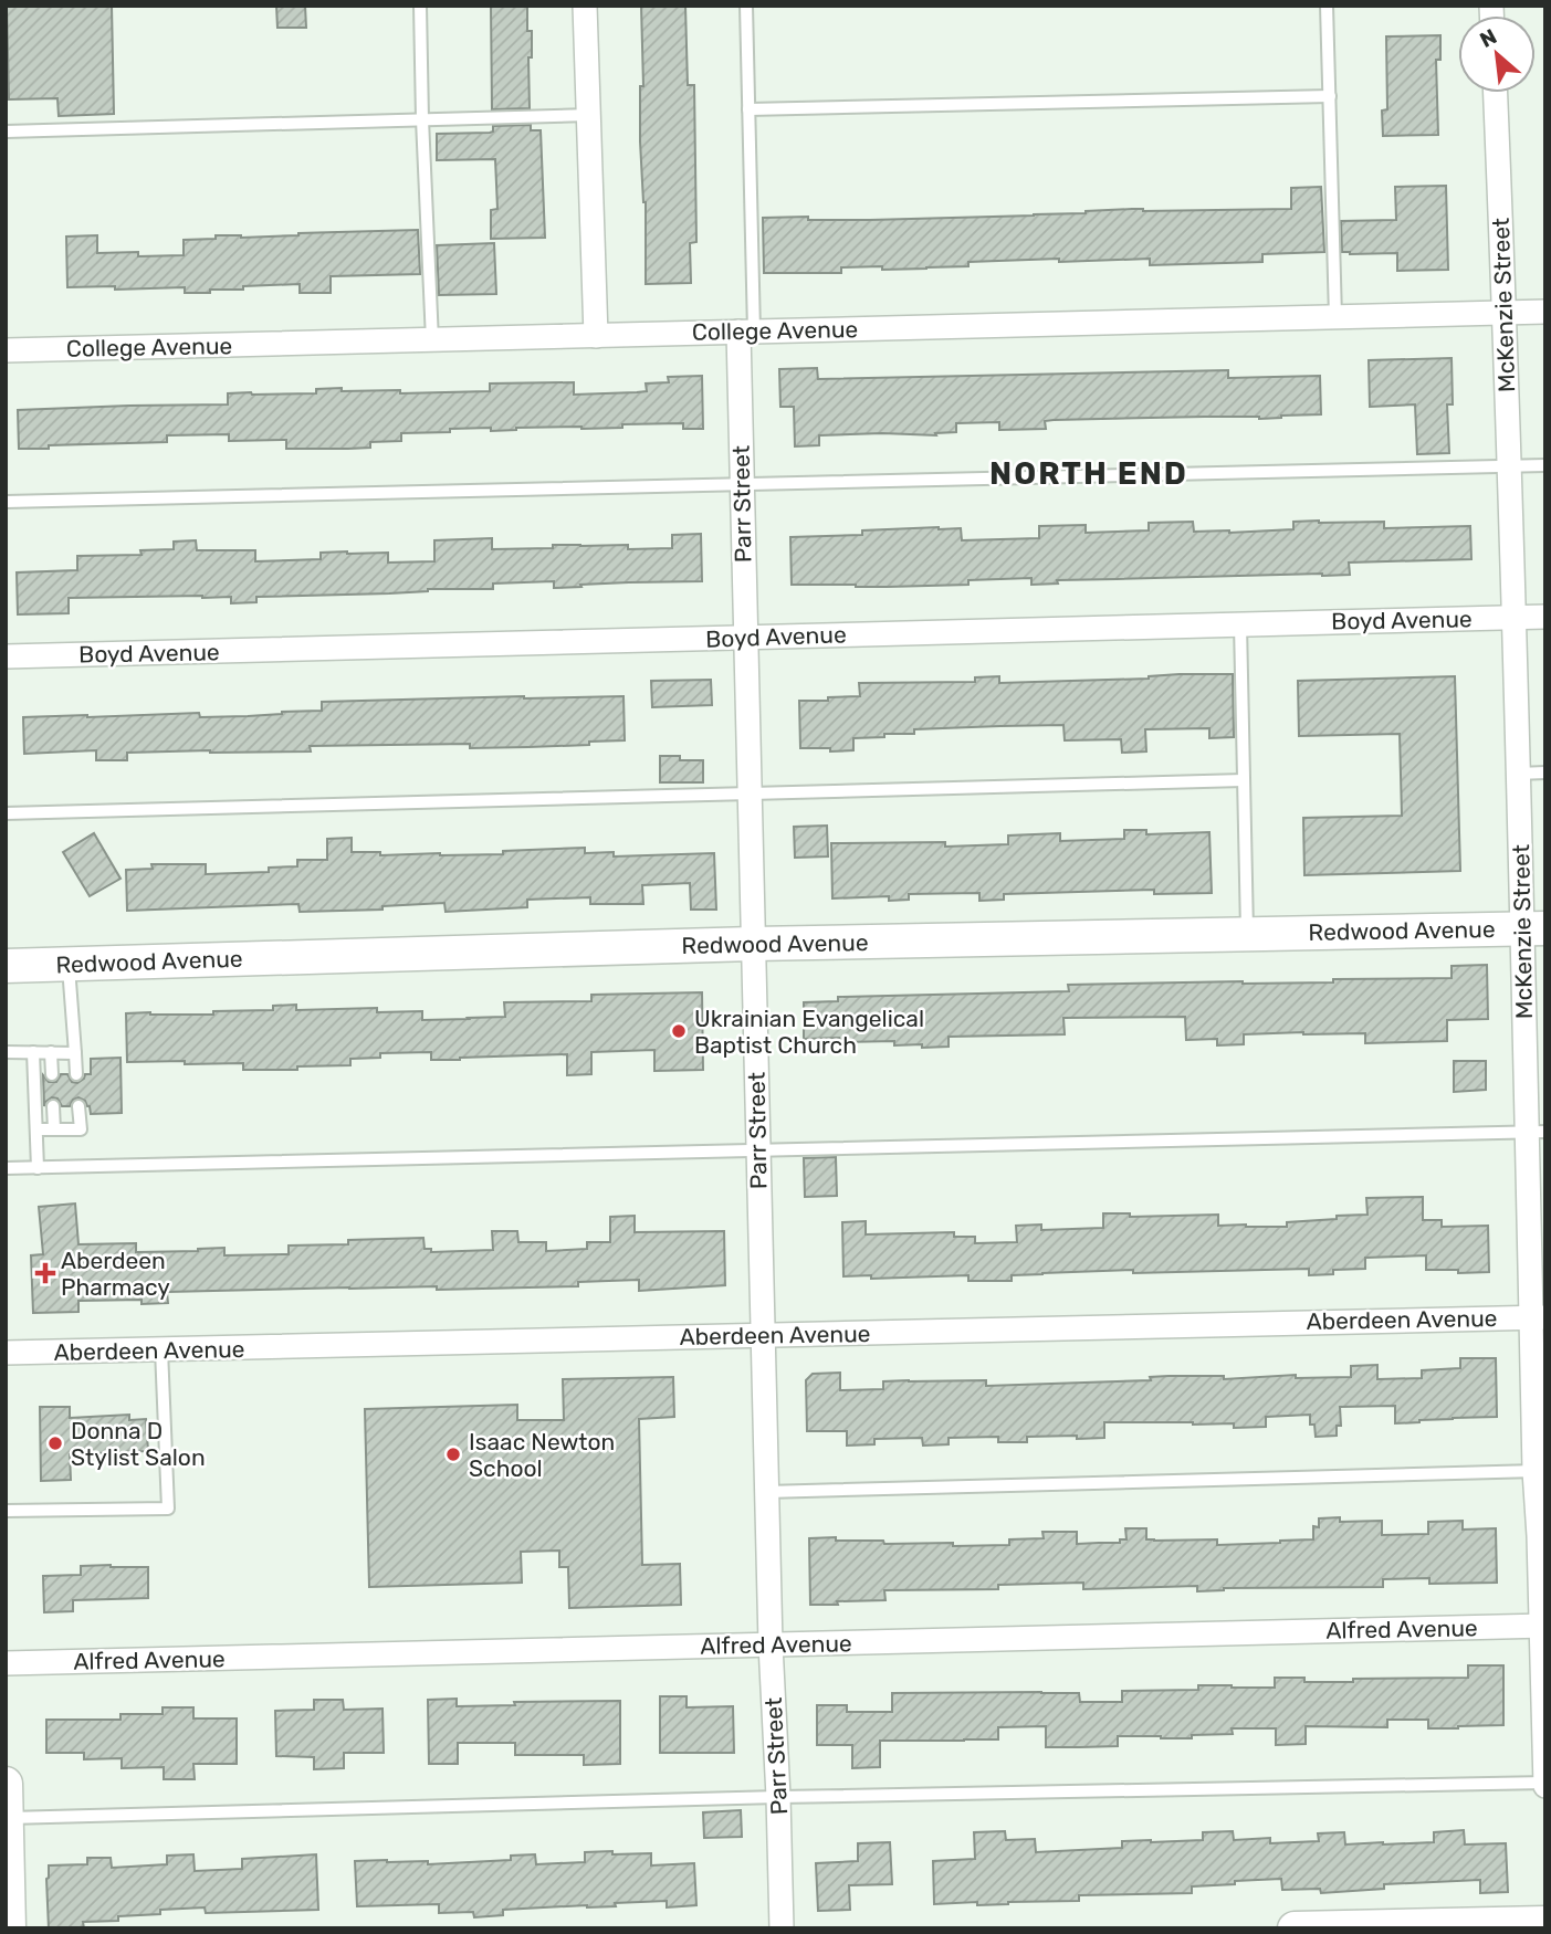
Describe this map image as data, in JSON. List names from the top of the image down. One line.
{"streets":{"street":["McKenzie Street","College Avenue","Parr Street","Boyd Avenue","Redwood Avenue","Aberdeen Avenue","Alfred Avenue"]},"crossings":[["McKenzie Street","College Avenue"],["McKenzie Street","Boyd Avenue"],["McKenzie Street","Redwood Avenue"],["McKenzie Street","Aberdeen Avenue"],["McKenzie Street","Alfred Avenue"],["College Avenue","Parr Street"],["Parr Street","Boyd Avenue"],["Parr Street","Redwood Avenue"],["Parr Street","Aberdeen Avenue"],["Parr Street","Alfred Avenue"]],"districts":["NORTH END"],"places":{"other":["Ukrainian Evangelical Baptist Church","Donna D Stylist Salon","Isaac Newton School"],"health":["Aberdeen Pharmacy"]},"north":"top left"}
